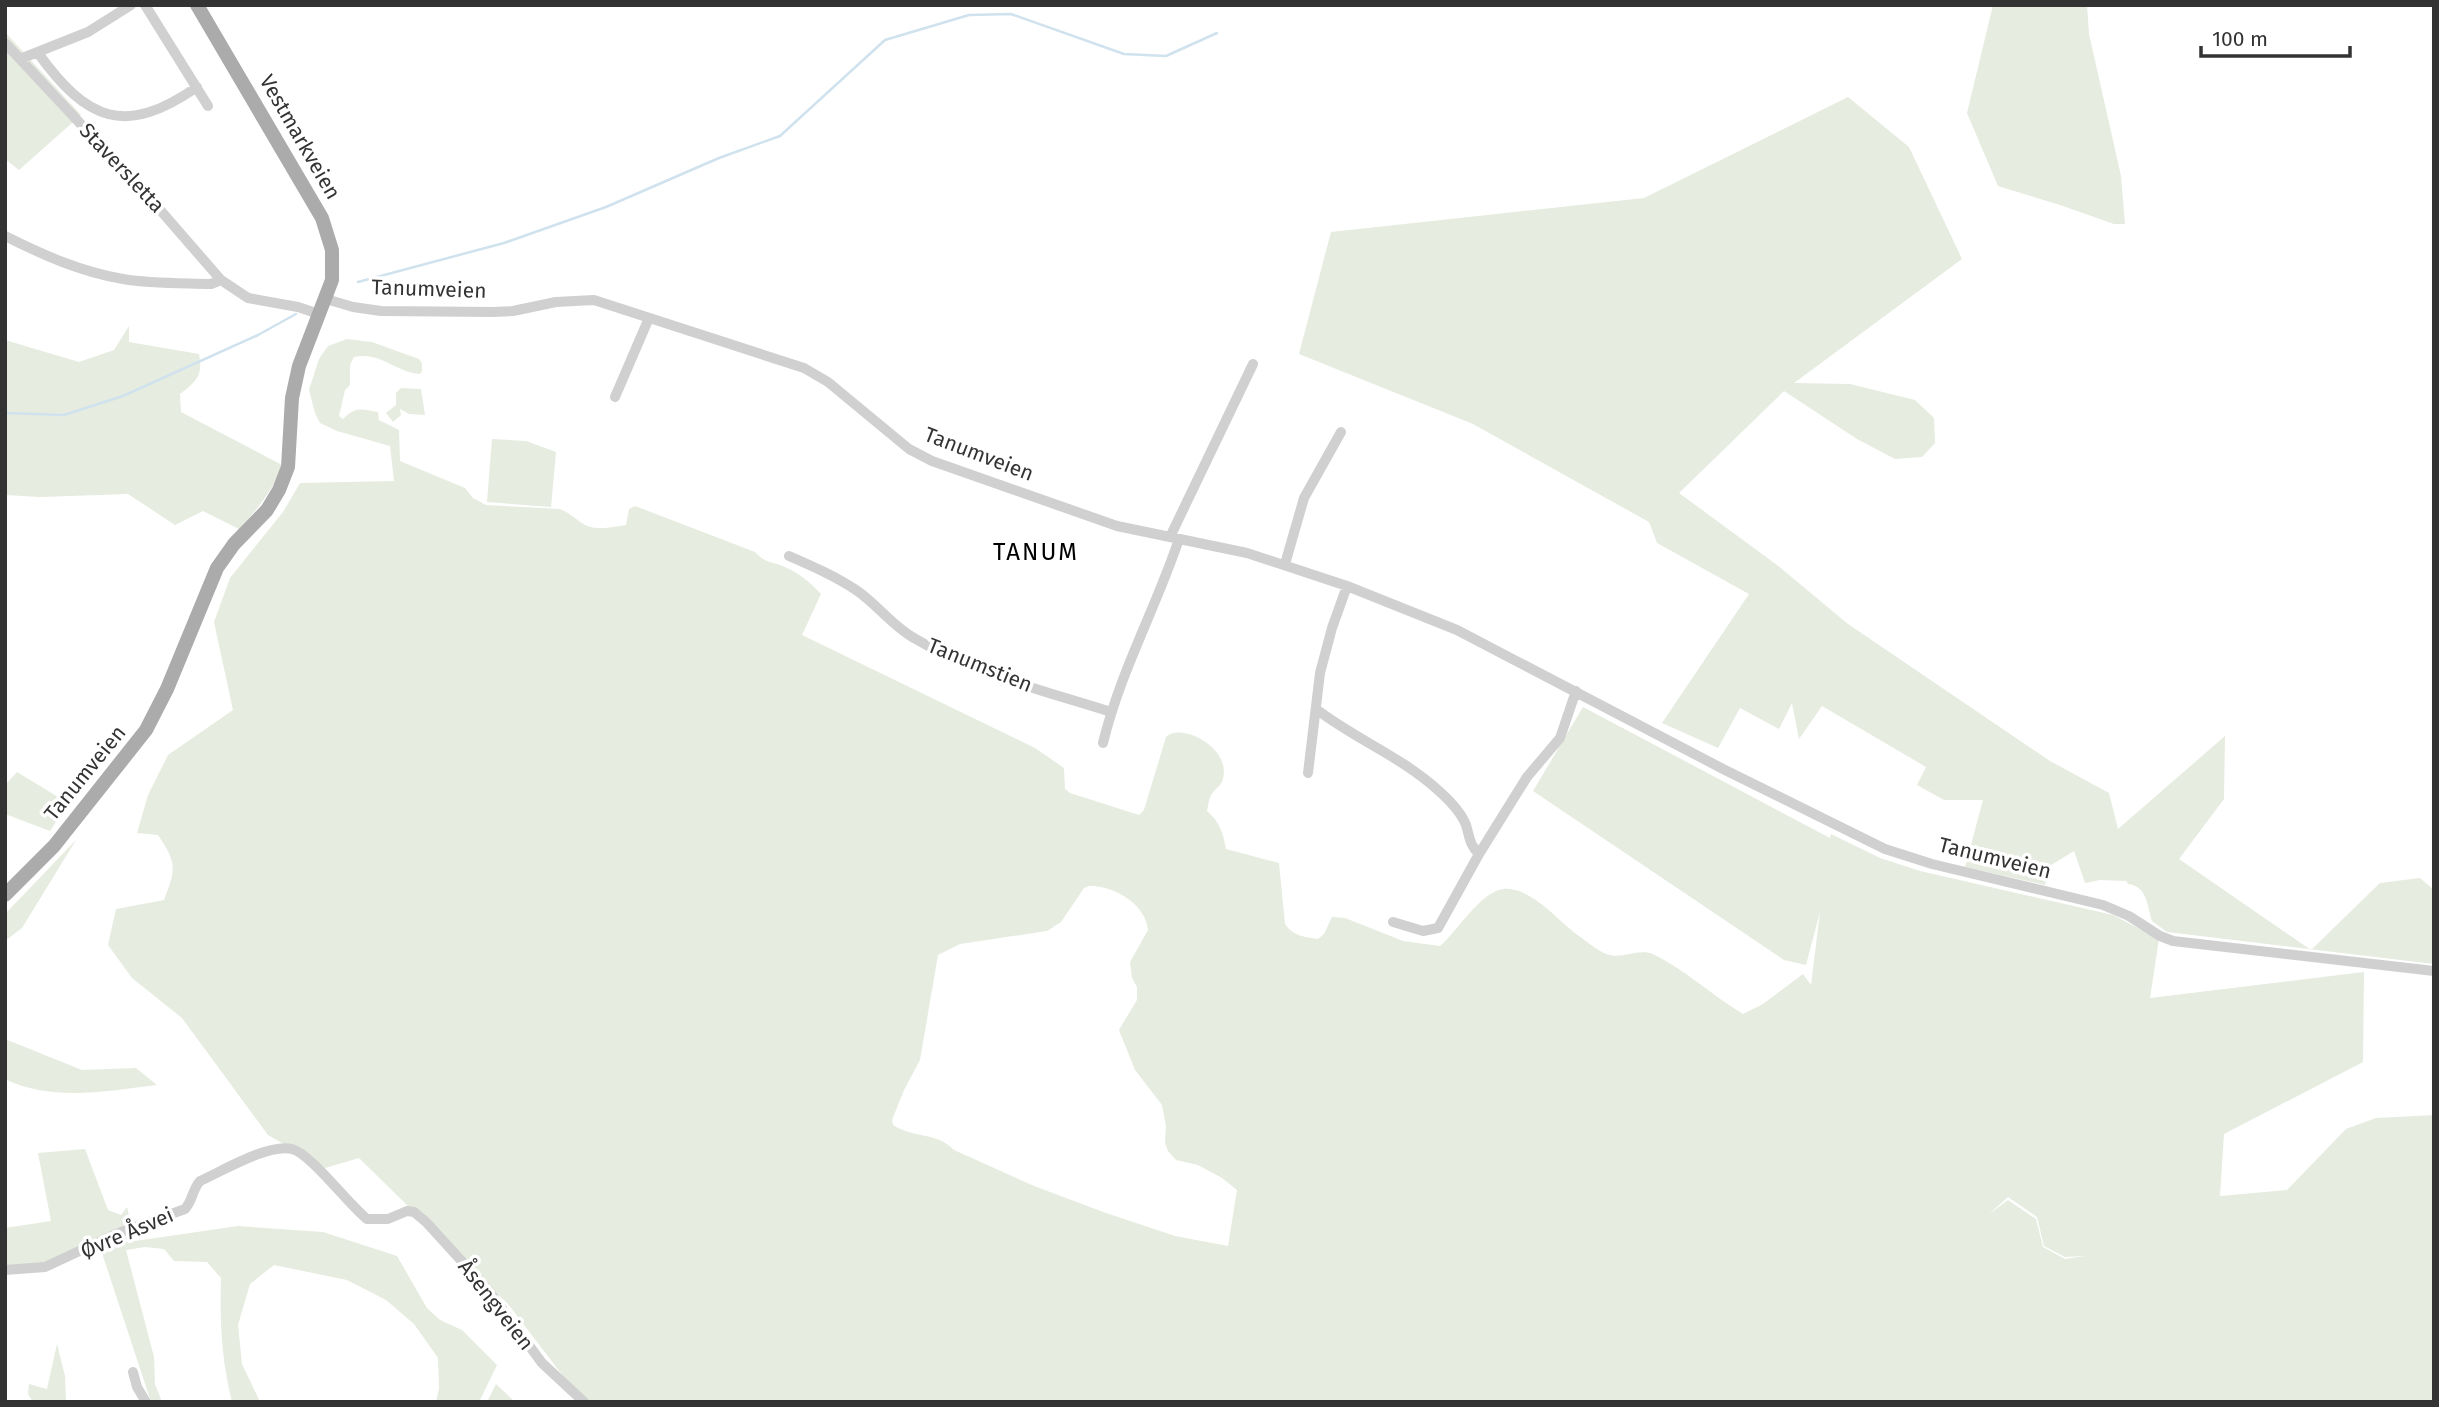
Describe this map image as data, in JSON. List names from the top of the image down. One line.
{"streets":{"main road":["Vestmarkveien","Tanumveien"],"street":["Staversletta","Tanumstien","Øvre Åsvei","Åsengveien"]},"crossings":[["Vestmarkveien","Tanumveien"],["Staversletta","Tanumveien"],["Øvre Åsvei","Åsengveien"]],"districts":["TANUM"],"scale_bar":"100 m"}
